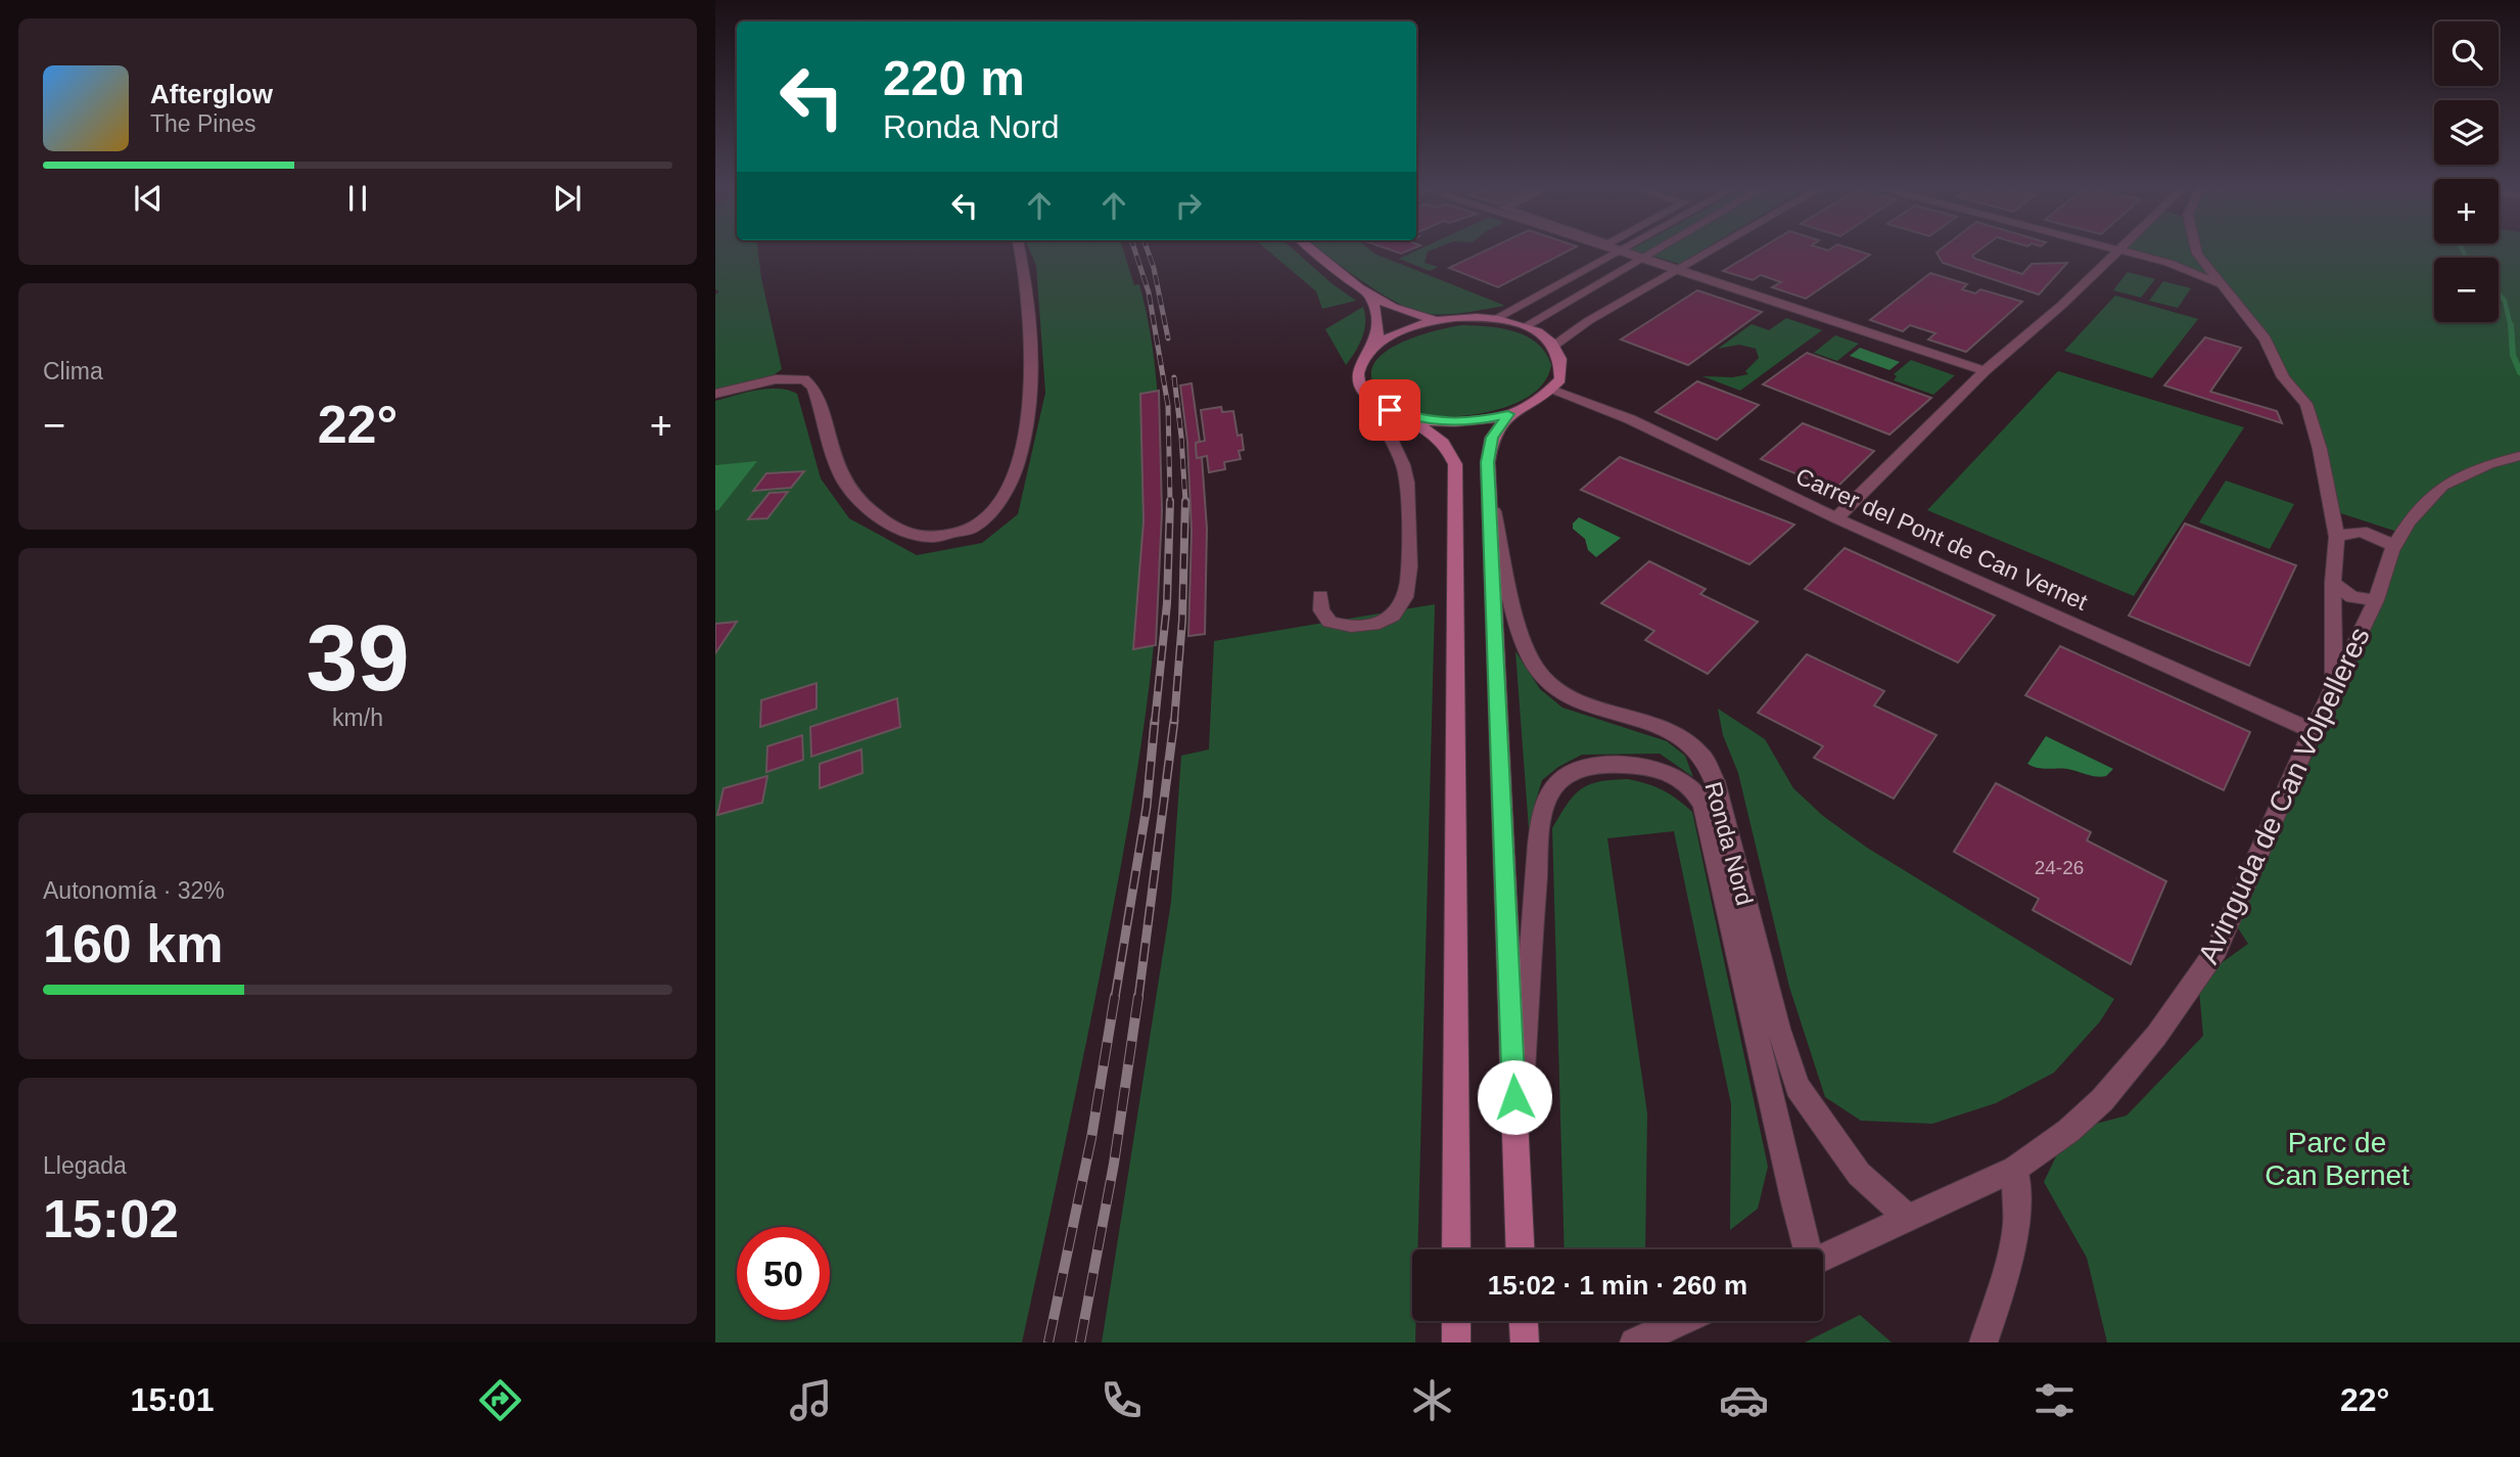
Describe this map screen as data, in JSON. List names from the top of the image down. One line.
{"streets":{"main road":["Ronda Nord"],"street":["Carrer del Pont de Can Vernet","Avinguda de Can Volpelleres"]},"crossings":[["Carrer del Pont de Can Vernet","Avinguda de Can Volpelleres"],["Avinguda de Can Volpelleres","Ronda Nord"]],"parks":["Parc de Can Bernet"],"house_numbers":["24-26"],"page":{"map_buttons":["+","−"],"turn":["220 m","Ronda Nord"],"song":["Afterglow","The Pines"],"tile":["Clima",["39","km/h"],["Autonomía · 32%","160 km"],["Llegada","15:02"]],"heat":["−","22°","+"],"limit":"50","trip":"15:02 · 1 min · 260 m","tabs":["15:01","22°"]}}
